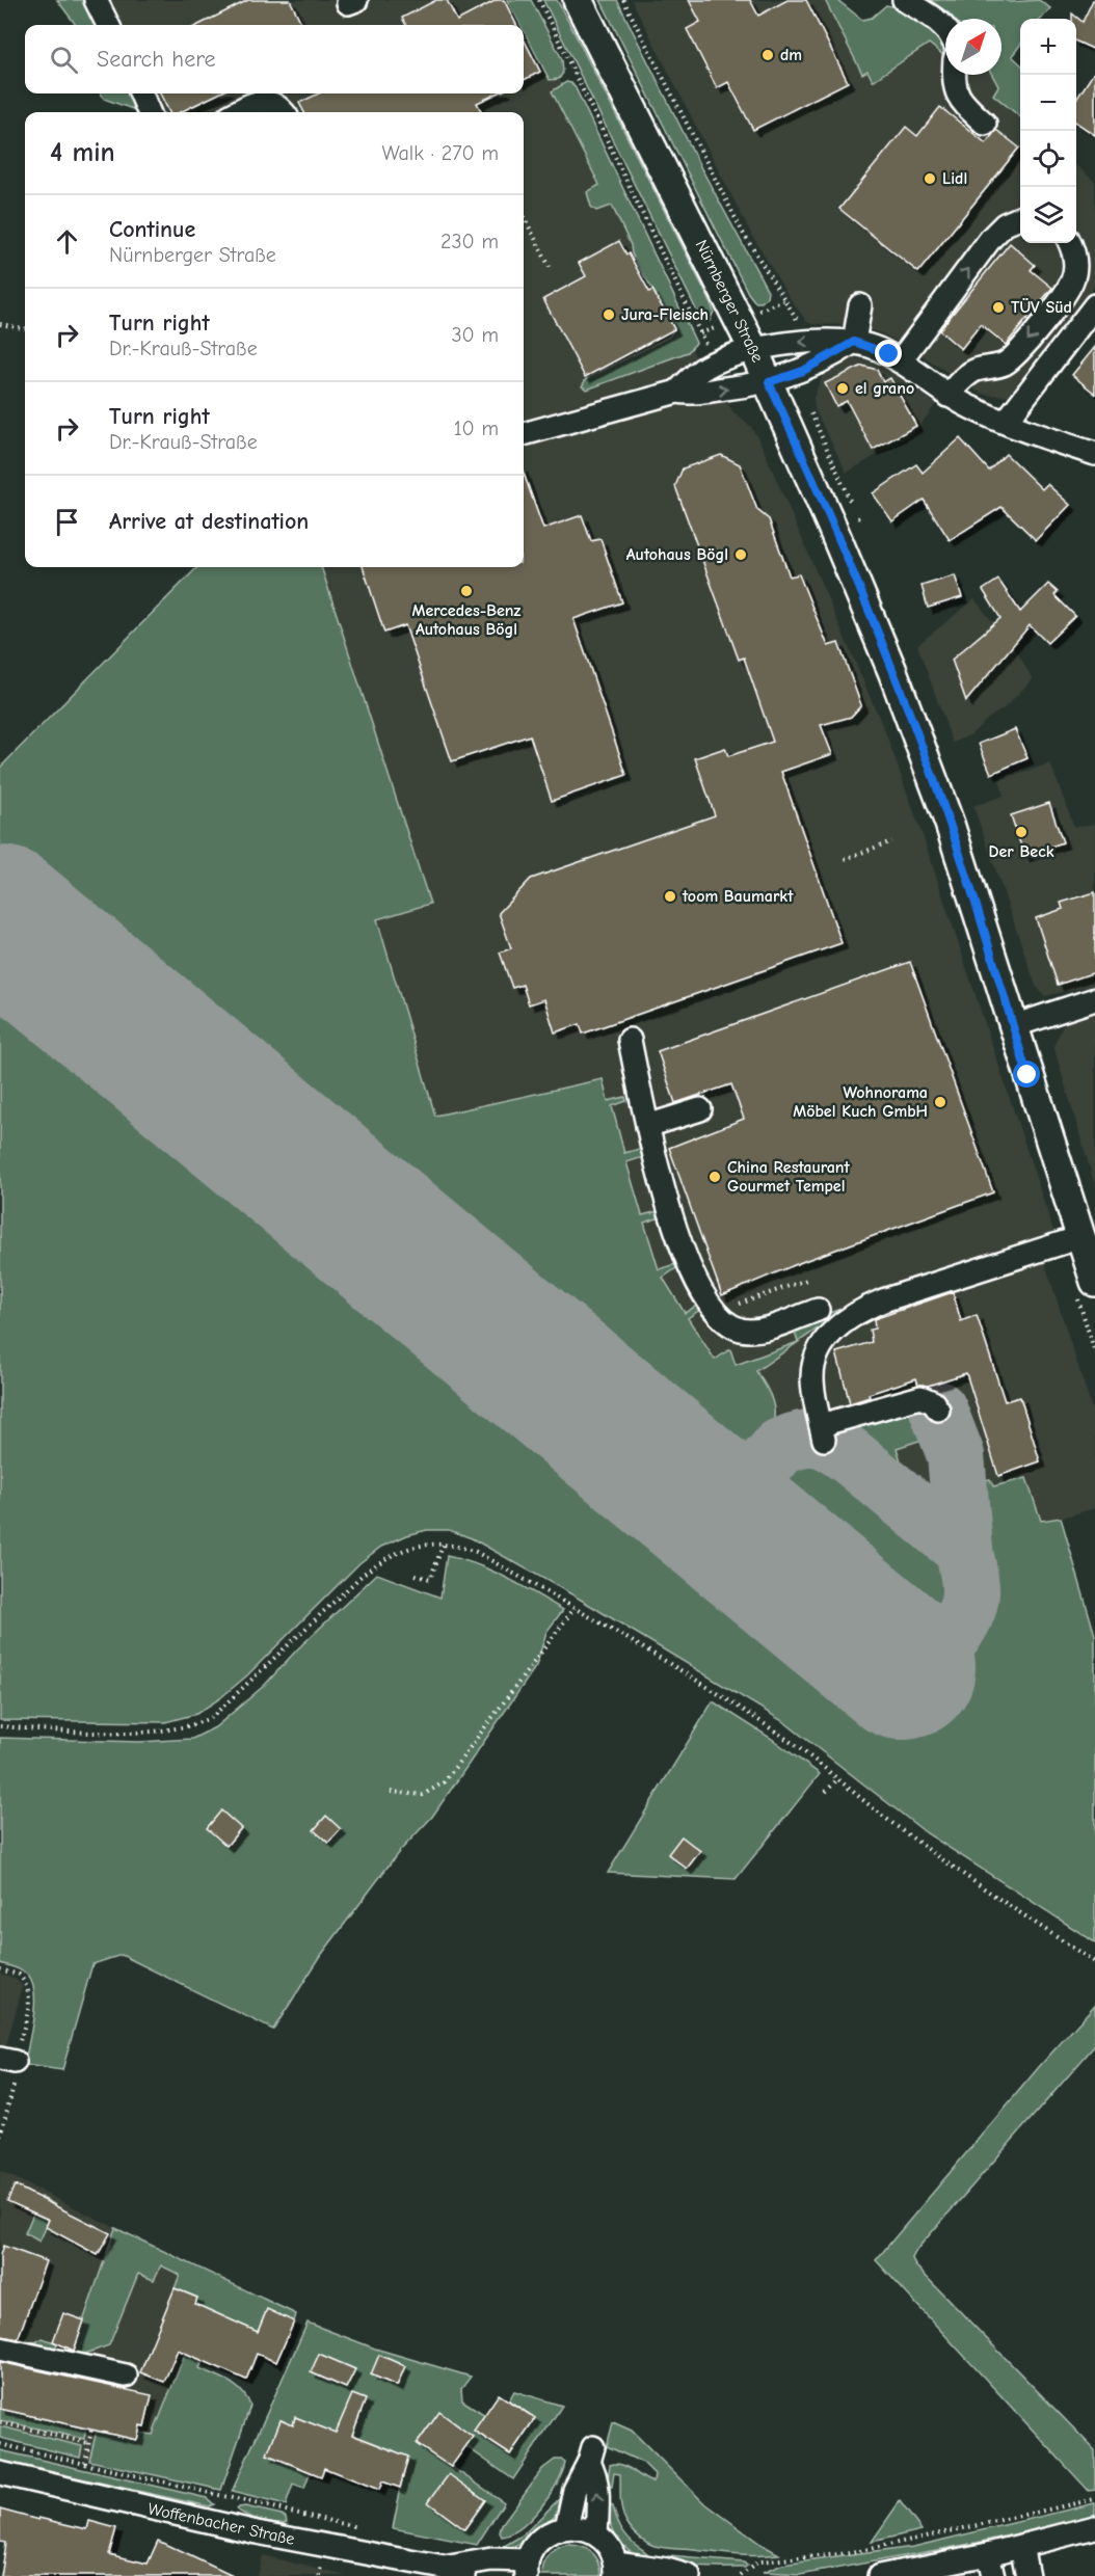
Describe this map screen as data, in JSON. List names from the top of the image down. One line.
{"streets":{"main road":["Nürnberger Straße"],"street":["Woffenbacher Straße"]},"places":["dm","Lidl","TÜV Süd","Jura-Fleisch","el grano","Autohaus Bögl","Mercedes-Benz Autohaus Bögl","Der Beck","toom Baumarkt","Wohnorama Möbel Kuch GmbH","China Restaurant Gourmet Tempel"],"north":"top right","page":{"map_buttons":["+","−"],"search":"Search here","heading":["4 min","Walk · 270 m"],"list":[["Continue","Nürnberger Straße","230 m"],["Turn right","Dr.-Krauß-Straße","30 m"],["Turn right","Dr.-Krauß-Straße","10 m"],"Arrive at destination"]}}
